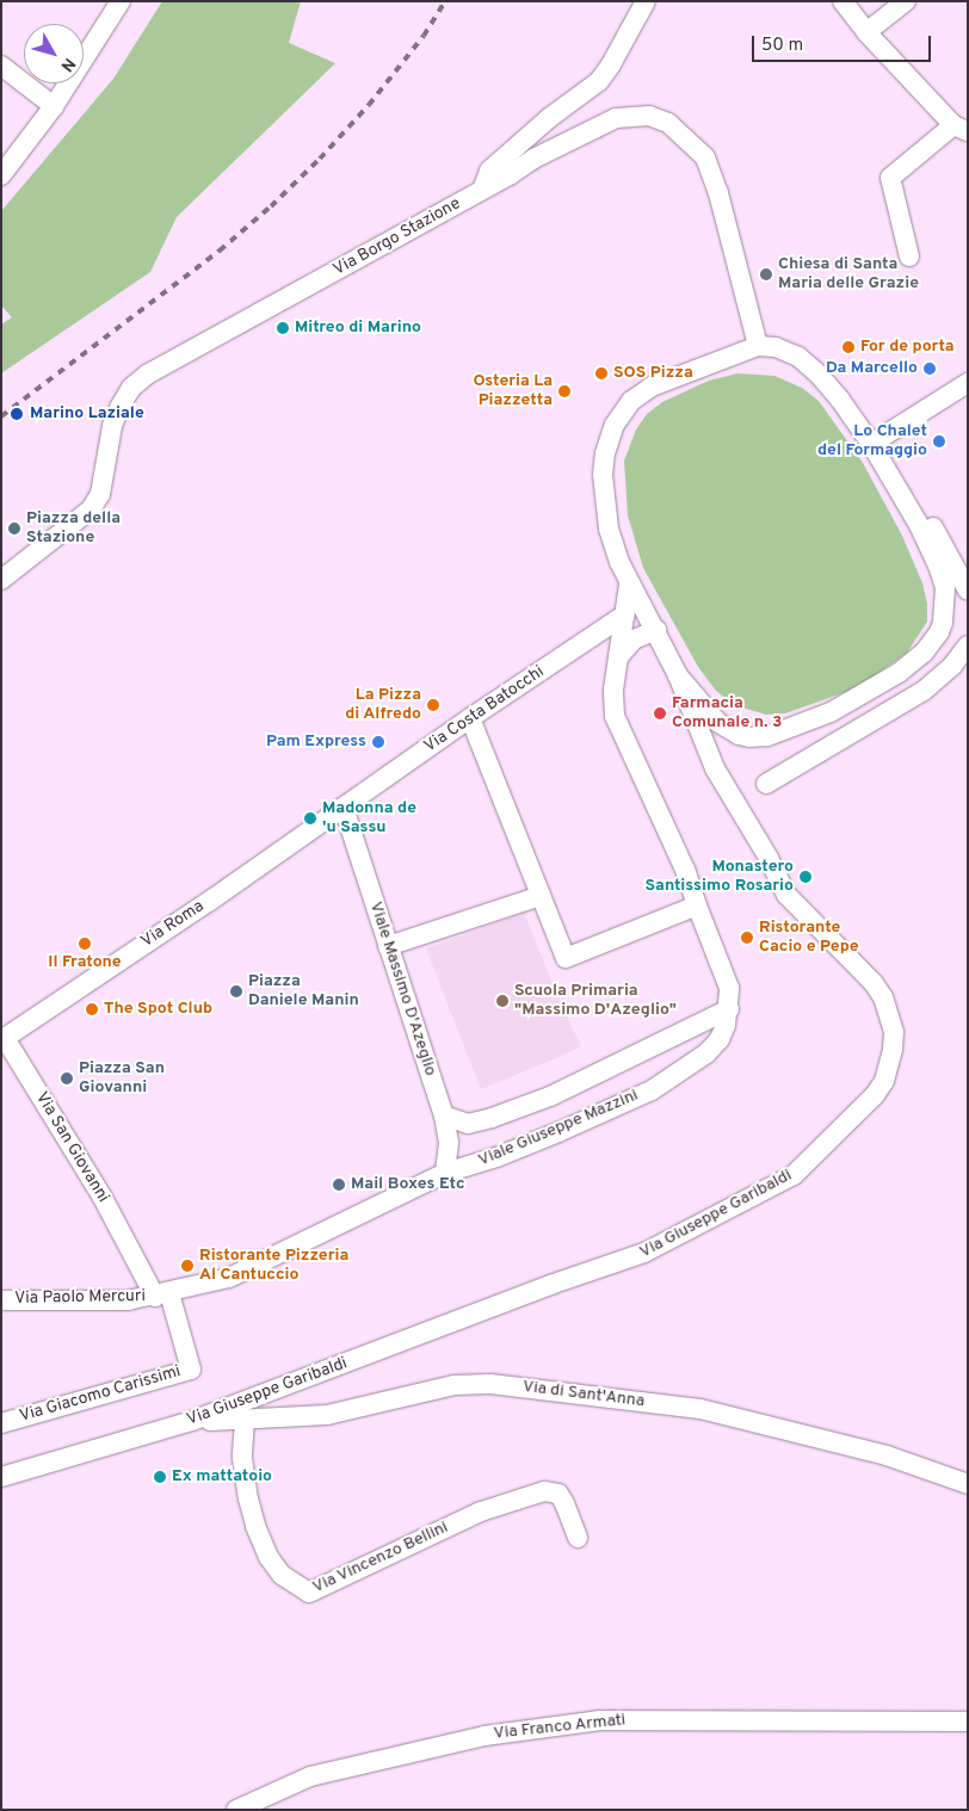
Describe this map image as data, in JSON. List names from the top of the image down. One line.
{"streets":{"street":["Via Borgo Stazione","Via Costa Batocchi","Via Roma","Viale Massimo D'Azeglio","Viale Giuseppe Mazzini","Via San Giovanni","Via Giuseppe Garibaldi","Via Paolo Mercuri","Via Giacomo Carissimi","Via di Sant'Anna","Via Vincenzo Bellini","Via Franco Armati"]},"crossings":[["Via Costa Batocchi","Via Roma"],["Via Costa Batocchi","Viale Massimo D'Azeglio"],["Via Costa Batocchi","Viale Giuseppe Mazzini"],["Via Roma","Viale Massimo D'Azeglio"],["Via Roma","Via San Giovanni"],["Viale Massimo D'Azeglio","Viale Giuseppe Mazzini"],["Viale Giuseppe Mazzini","Via Paolo Mercuri"],["Via San Giovanni","Via Paolo Mercuri"],["Via San Giovanni","Via Giacomo Carissimi"],["Via Giuseppe Garibaldi","Via di Sant'Anna"],["Via Paolo Mercuri","Via Giacomo Carissimi"],["Via di Sant'Anna","Via Vincenzo Bellini"]],"places":["Chiesa di Santa Maria delle Grazie","Mitreo di Marino","For de porta","Da Marcello","SOS Pizza","Osteria La Piazzetta","Marino Laziale","Lo Chalet del Formaggio","Piazza della Stazione","La Pizza di Alfredo","Farmacia Comunale n. 3","Pam Express","Madonna de 'u Sassu","Monastero Santissimo Rosario","Ristorante Cacio e Pepe","Il Fratone","Piazza Daniele Manin","Scuola Primaria \"Massimo D'Azeglio\"","The Spot Club","Piazza San Giovanni","Mail Boxes Etc","Ristorante Pizzeria Al Cantuccio","Ex mattatoio"],"scale_bar":"50 m","north":"bottom right"}
